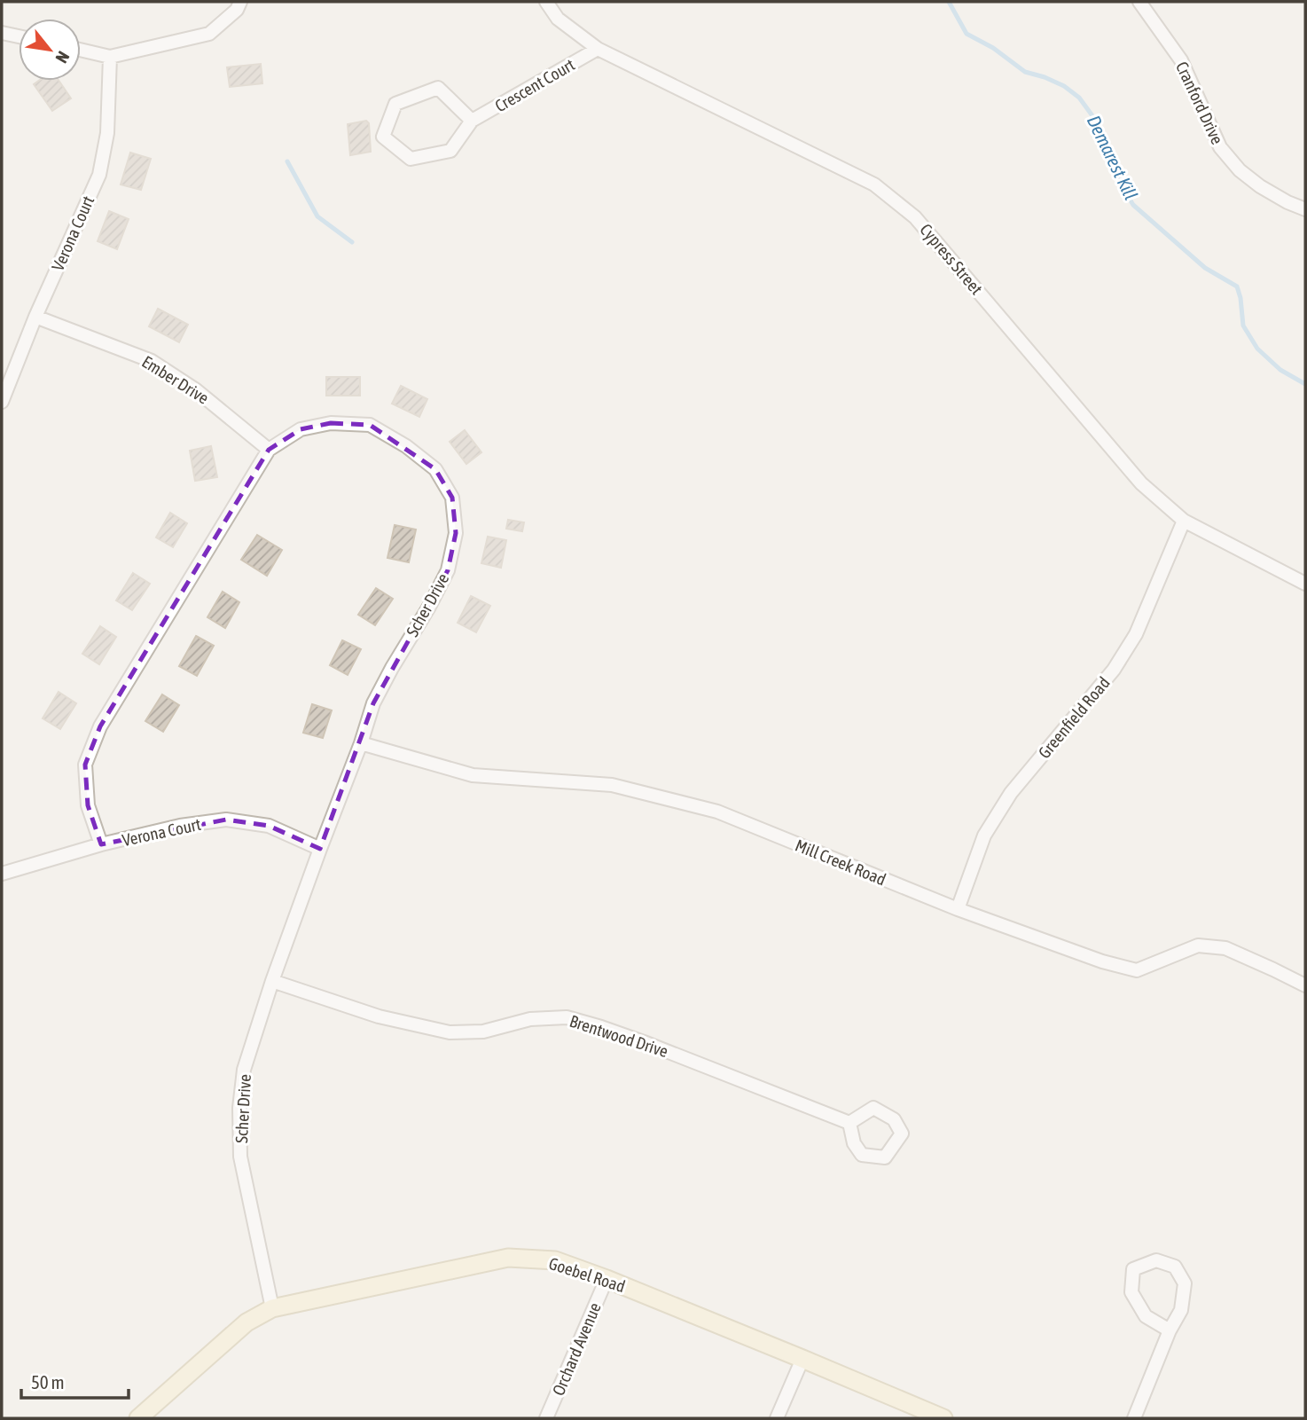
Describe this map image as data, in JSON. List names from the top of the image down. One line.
{"streets":{"street":["Crescent Court","Cranford Drive","Verona Court","Cypress Street","Ember Drive","Scher Drive","Greenfield Road","Mill Creek Road","Brentwood Drive","Goebel Road","Orchard Avenue"]},"crossings":[["Crescent Court","Cypress Street"],["Verona Court","Ember Drive"],["Verona Court","Scher Drive"],["Cypress Street","Greenfield Road"],["Ember Drive","Scher Drive"],["Scher Drive","Mill Creek Road"],["Scher Drive","Brentwood Drive"],["Scher Drive","Goebel Road"],["Greenfield Road","Mill Creek Road"],["Goebel Road","Orchard Avenue"]],"water":["Demarest Kill"],"scale_bar":"50 m","north":"bottom right"}
